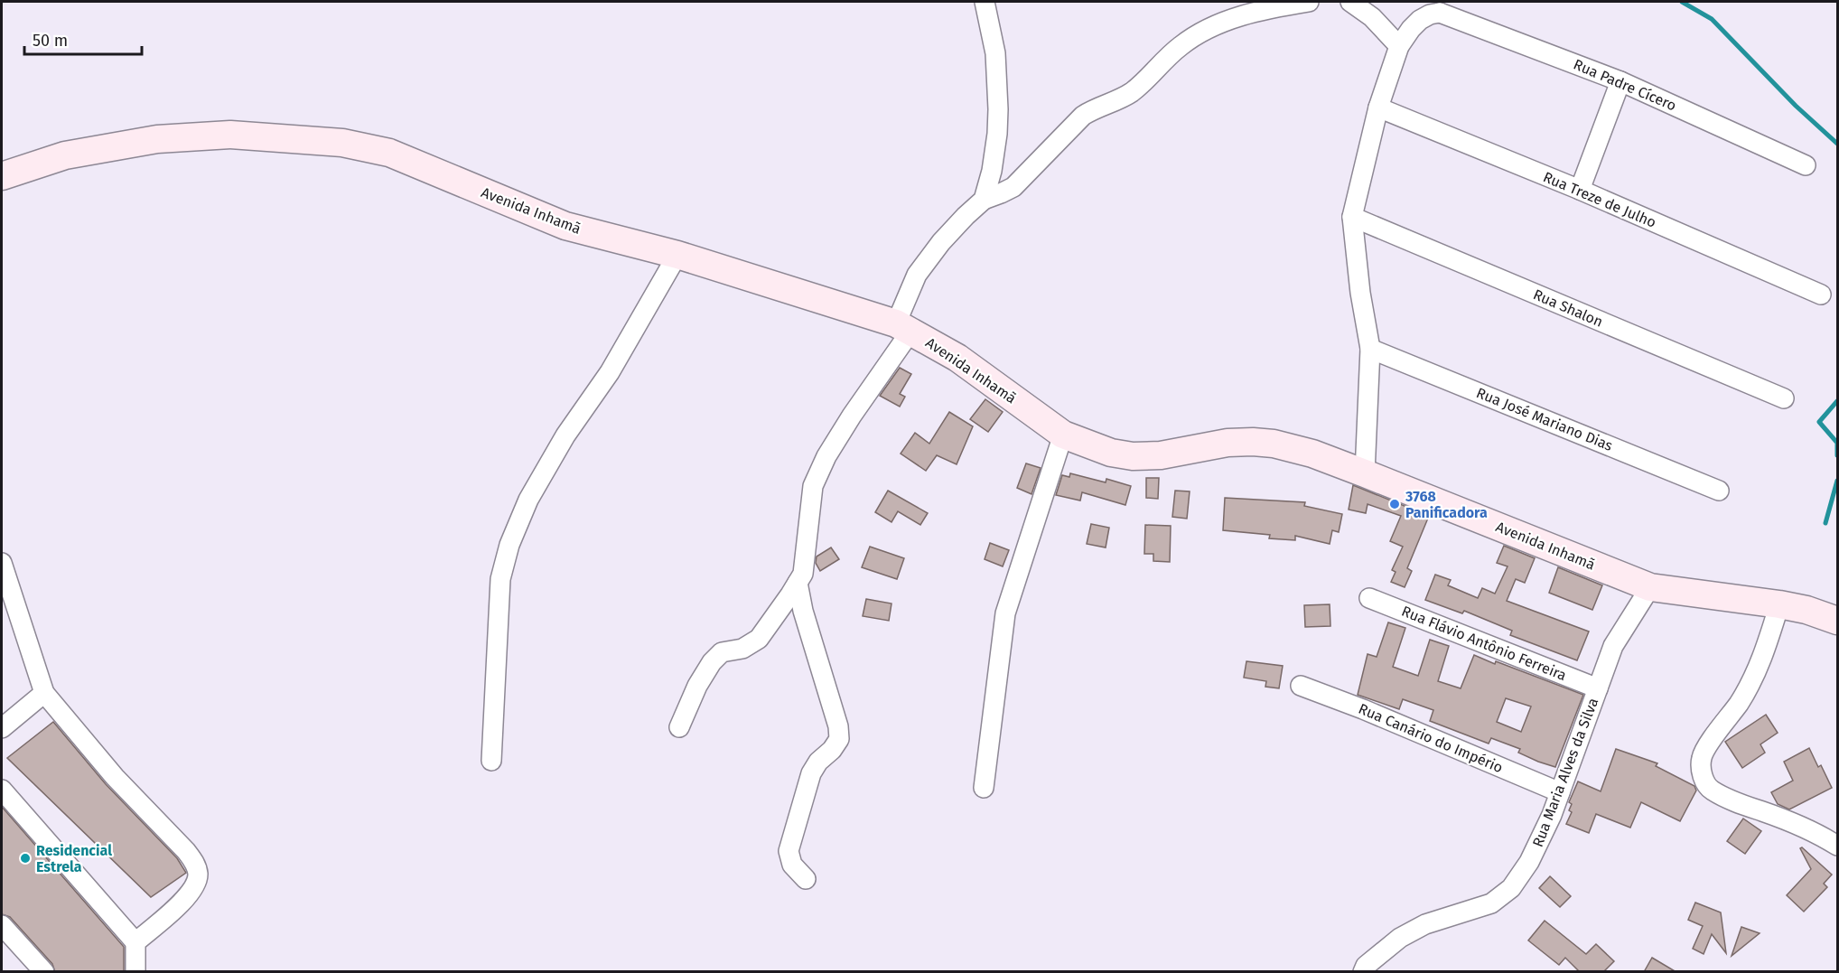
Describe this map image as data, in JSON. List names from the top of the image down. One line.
{"streets":{"street":["Rua Padre Cícero","Rua Treze de Julho","Avenida Inhamã","Rua Shalon","Rua José Mariano Dias","Rua Flávio Antônio Ferreira","Rua Canário do Império","Rua Maria Alves da Silva"]},"crossings":[["Avenida Inhamã","Rua Maria Alves da Silva"],["Rua Flávio Antônio Ferreira","Rua Maria Alves da Silva"],["Rua Canário do Império","Rua Maria Alves da Silva"]],"places":["3768 Panificadora","Residencial Estrela"],"scale_bar":"50 m"}
